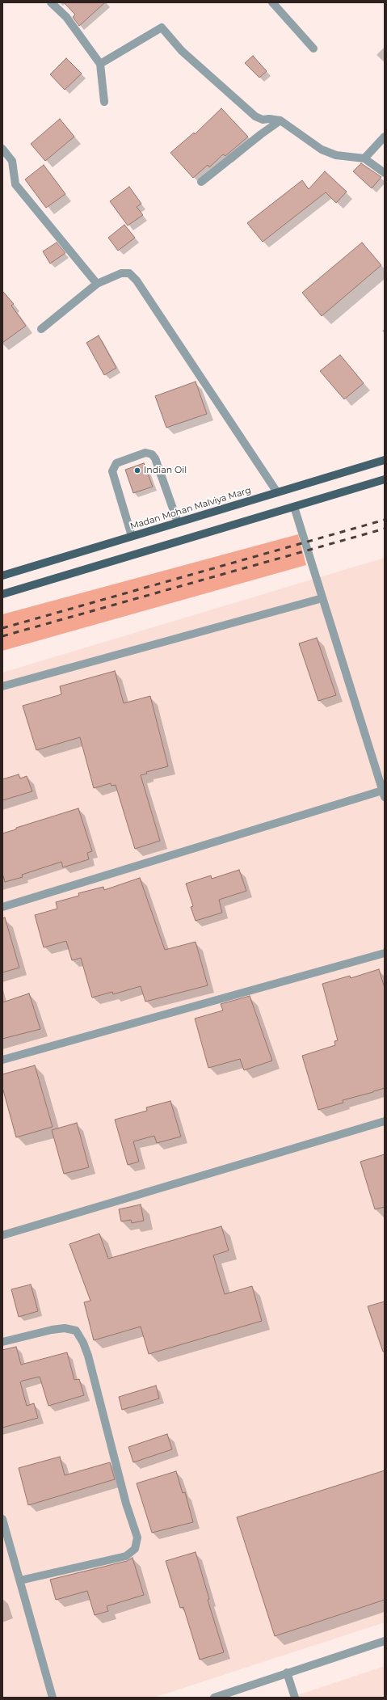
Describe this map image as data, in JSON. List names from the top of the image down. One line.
{"streets":{"main road":["Madan Mohan Malviya Marg"]},"places":["Indian Oil"]}
